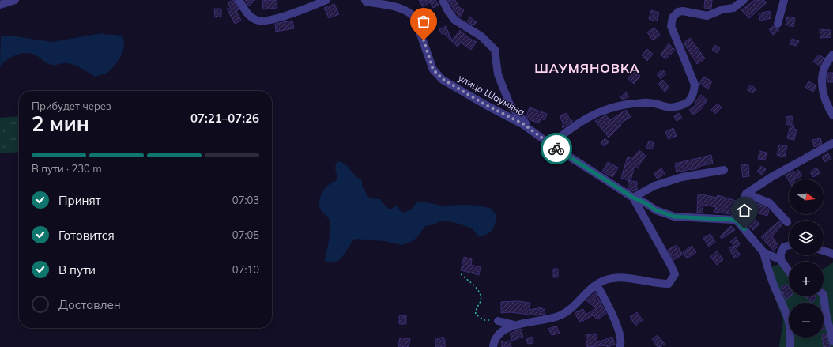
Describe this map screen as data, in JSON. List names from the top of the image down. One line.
{"streets":{"street":["улица Шаумяна"]},"districts":["ШАУМЯНОВКА"],"north":"right","page":{"heading":["2 мин","Прибудет через","07:21–07:26"],"bar":"В пути · 230 m","map_buttons":["+","−"],"list":[["Принят","07:03"],["Готовится","07:05"],["В пути","07:10"],"Доставлен"]}}
